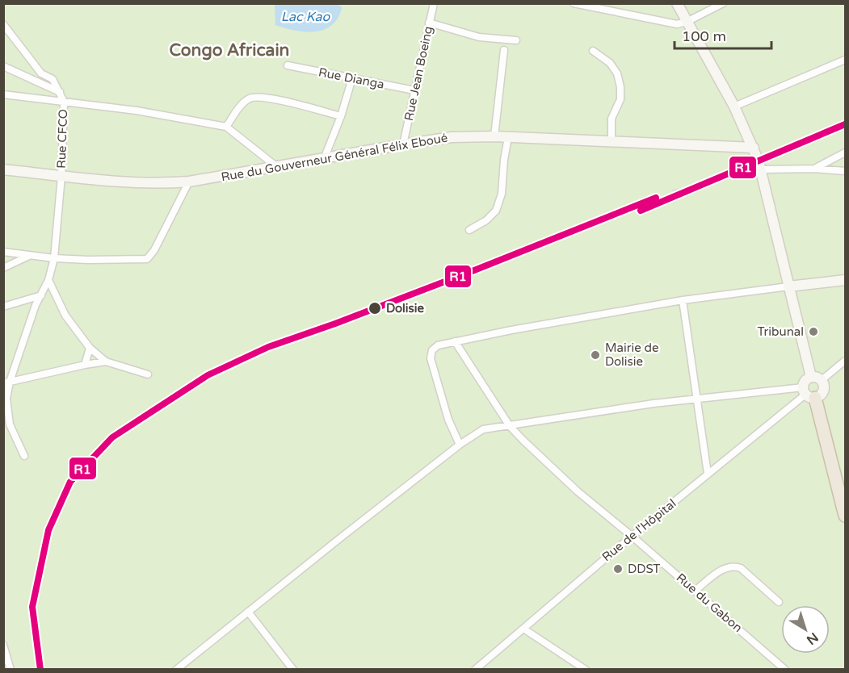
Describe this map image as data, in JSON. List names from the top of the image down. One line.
{"streets":{"main road":["Rue du Gouverneur Général Félix Eboué"],"street":["Rue Jean Boeing","Rue Dianga","Rue CFCO","Rue de l'Hôpital","Rue du Gabon"]},"crossings":[["Rue Jean Boeing","Rue Dianga"],["Rue Jean Boeing","Rue du Gouverneur Général Félix Eboué"],["Rue CFCO","Rue du Gouverneur Général Félix Eboué"],["Rue de l'Hôpital","Rue du Gabon"]],"districts":["Congo Africain"],"water":["Lac Kao"],"places":["Dolisie","Tribunal","Mairie de Dolisie","DDST"],"lines":["transit line R1"],"scale_bar":"100 m","north":"bottom right"}
